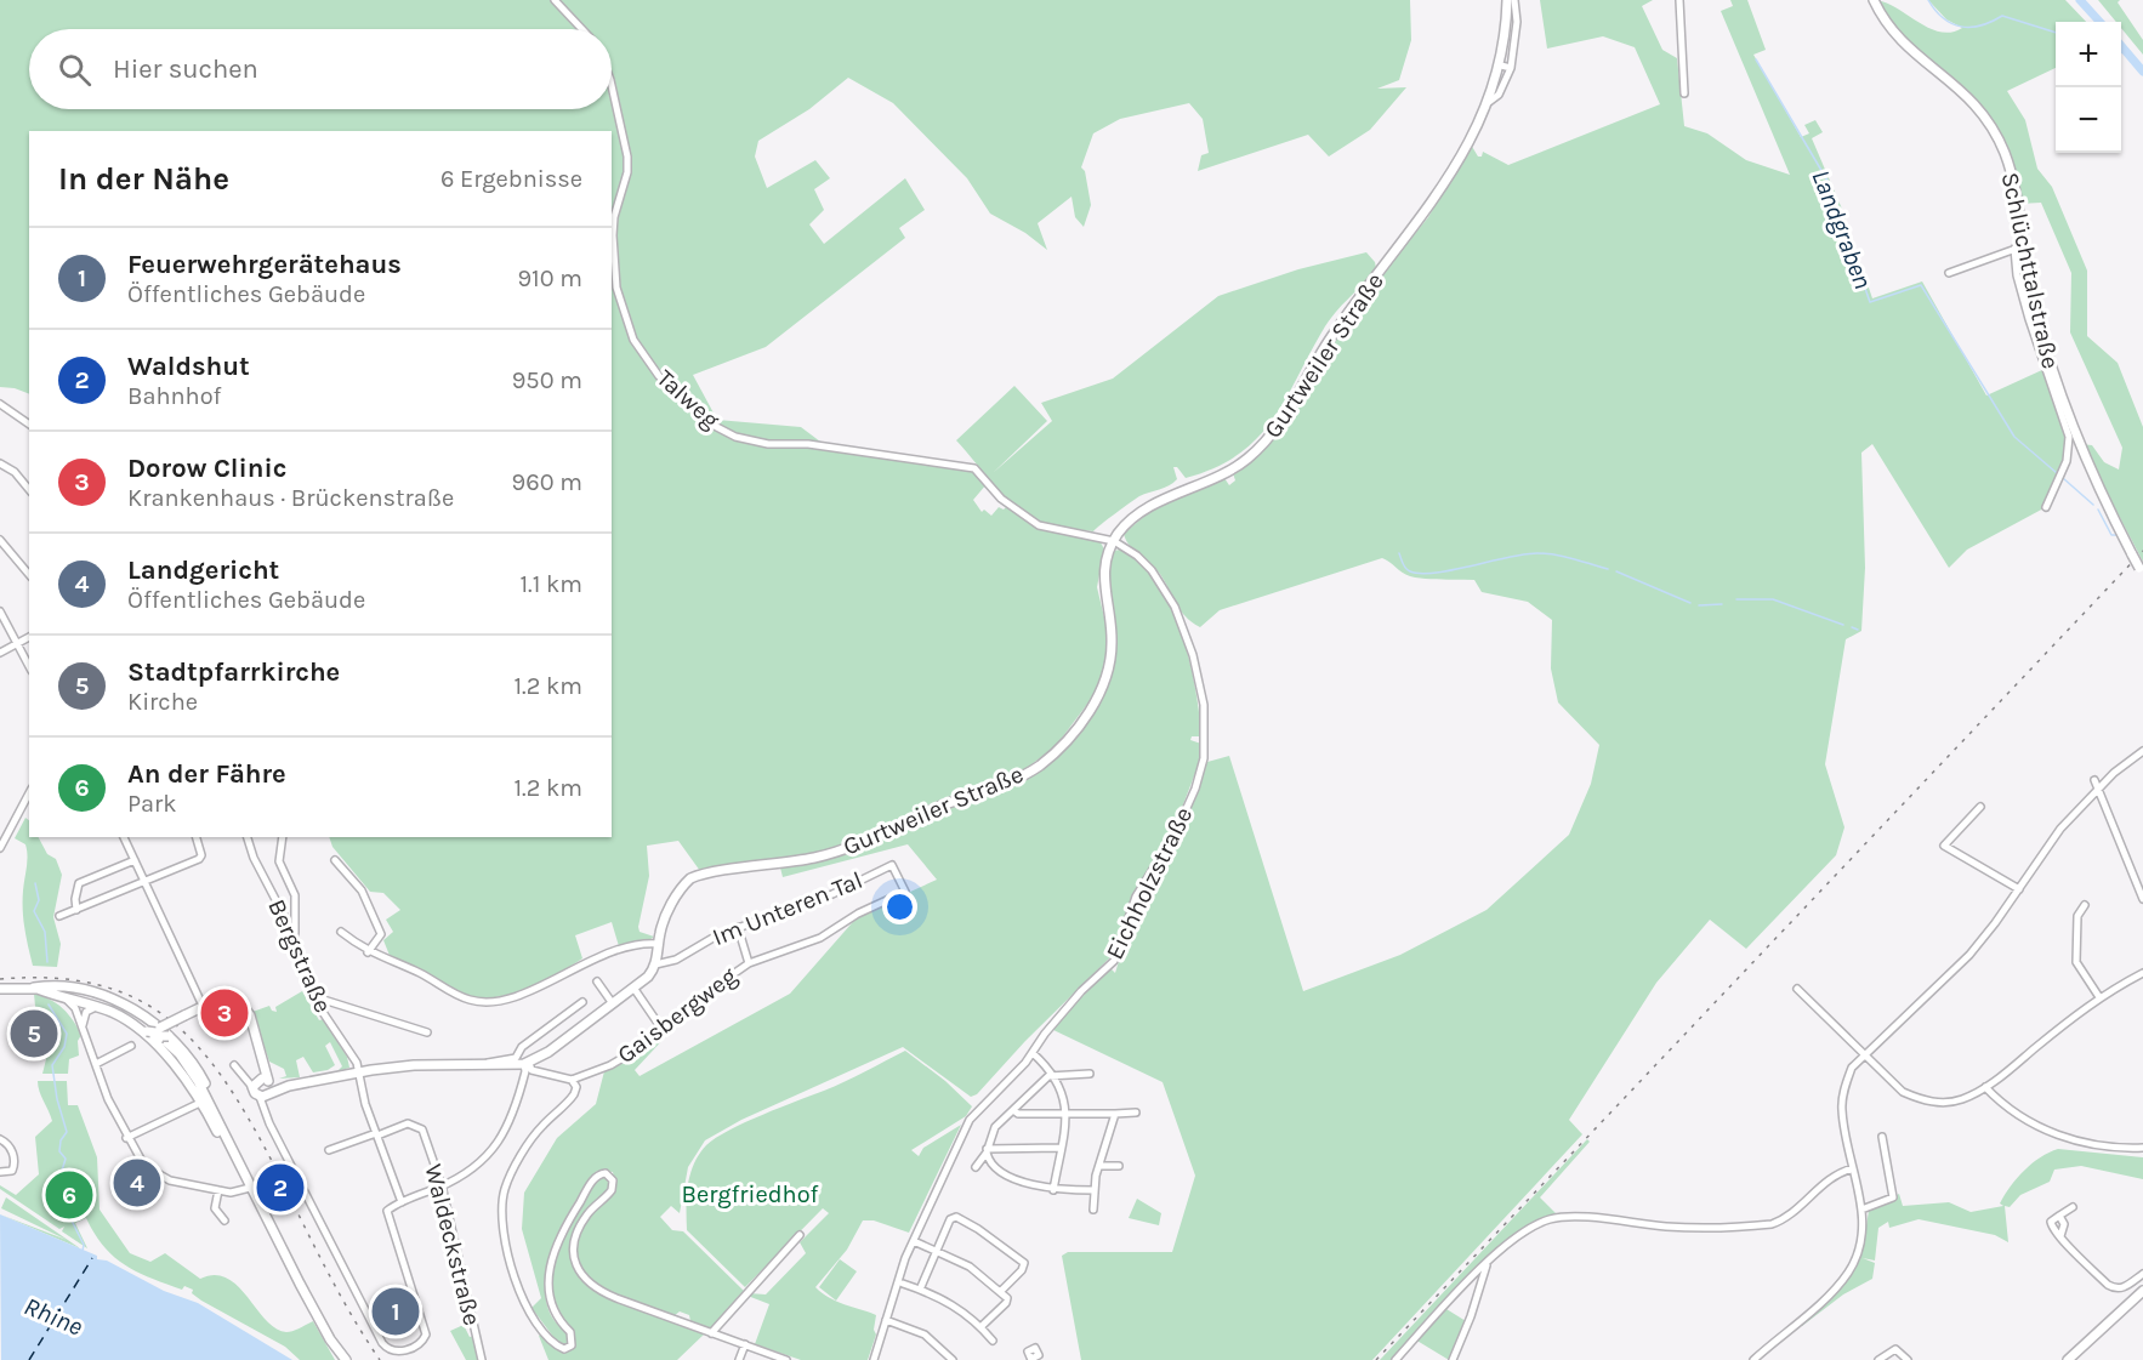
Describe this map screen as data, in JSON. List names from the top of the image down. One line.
{"streets":{"main road":["Schlüchttalstraße","Gurtweiler Straße"],"street":["Talweg","Eichholzstraße","Im Unteren Tal","Bergstraße","Gaisbergweg","Waldeckstraße"]},"crossings":[["Gurtweiler Straße","Talweg"],["Gurtweiler Straße","Eichholzstraße"],["Gurtweiler Straße","Im Unteren Tal"],["Talweg","Eichholzstraße"],["Im Unteren Tal","Gaisbergweg"],["Bergstraße","Waldeckstraße"]],"water":["Landgraben","Rhine"],"parks":["Bergfriedhof"],"page":{"map_buttons":["+","−"],"search":"Hier suchen","heading":["In der Nähe","6 Ergebnisse"],"list":[{"mark":"1","name":"Feuerwehrgerätehaus","note":"Öffentliches Gebäude","value":"910 m"},{"mark":"2","name":"Waldshut","note":"Bahnhof","value":"950 m"},{"mark":"3","name":"Dorow Clinic","note":"Krankenhaus · Brückenstraße","value":"960 m"},{"mark":"4","name":"Landgericht","note":"Öffentliches Gebäude","value":"1.1 km"},{"mark":"5","name":"Stadtpfarrkirche","note":"Kirche","value":"1.2 km"},{"mark":"6","name":"An der Fähre","note":"Park","value":"1.2 km"}],"pins":["3","5","4","2","6","1"]}}
